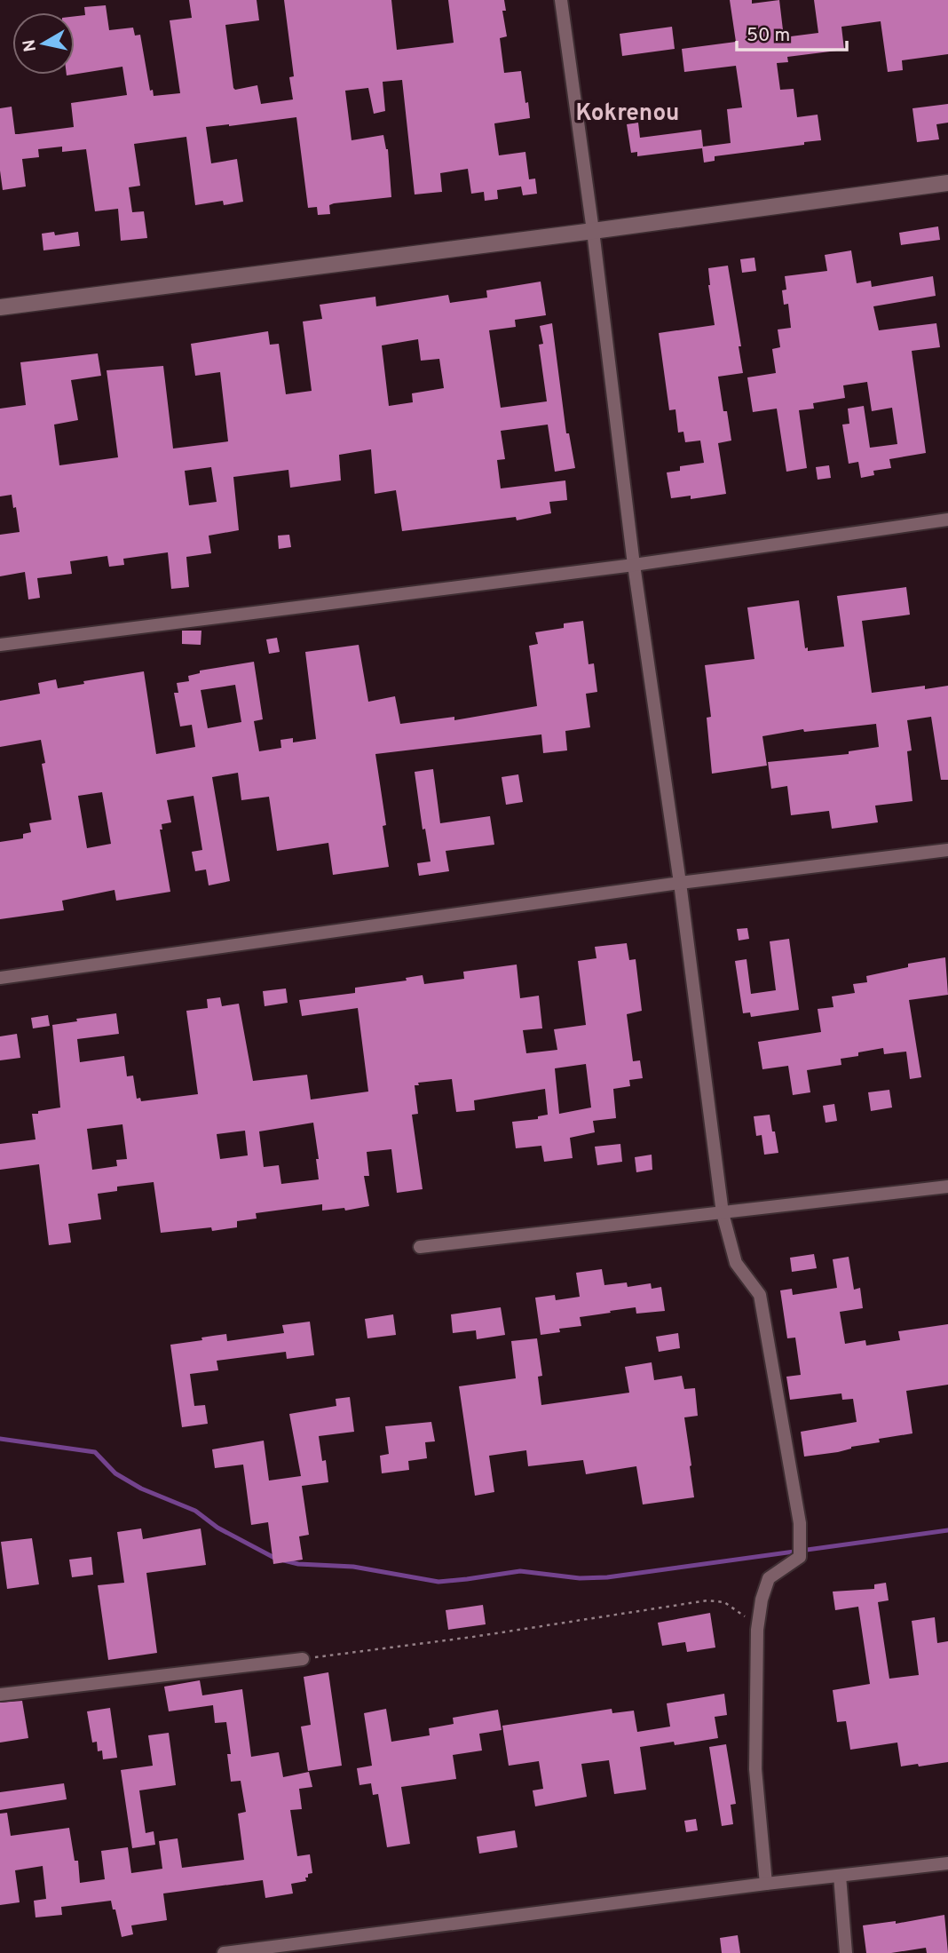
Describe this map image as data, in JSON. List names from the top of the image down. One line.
{"districts":["Kokrenou"],"scale_bar":"50 m","north":"left"}
